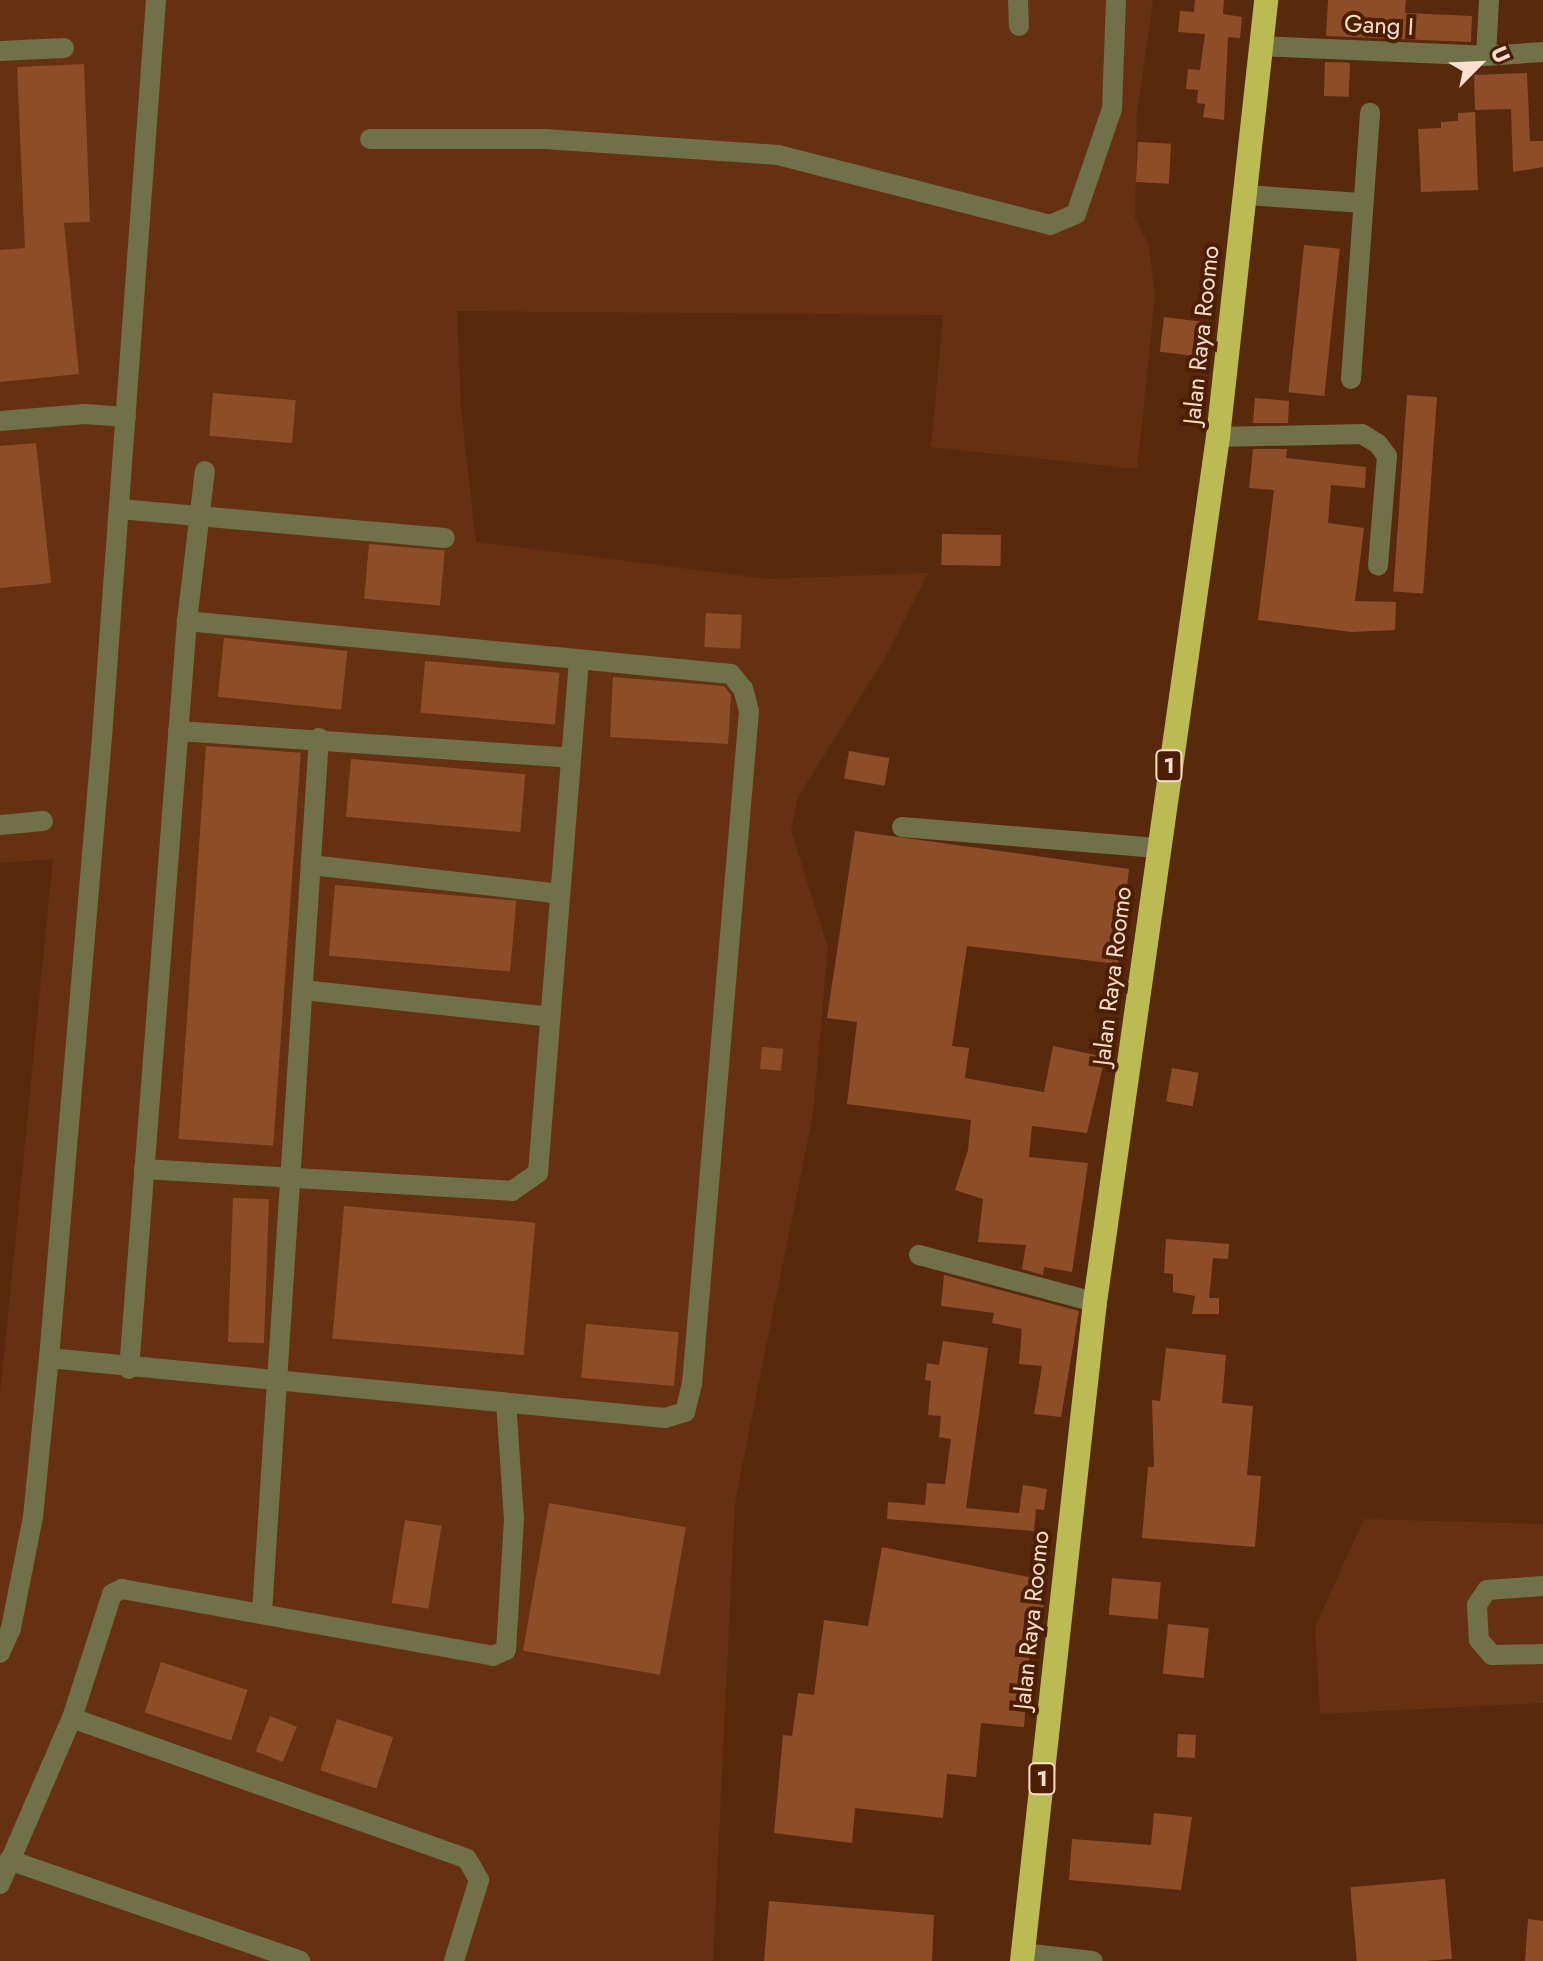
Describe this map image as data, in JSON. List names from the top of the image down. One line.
{"streets":{"highway":["Jalan Raya Roomo","1"],"street":["Gang I"]},"crossings":[["Gang I","Jalan Raya Roomo"]],"north":"top right"}
